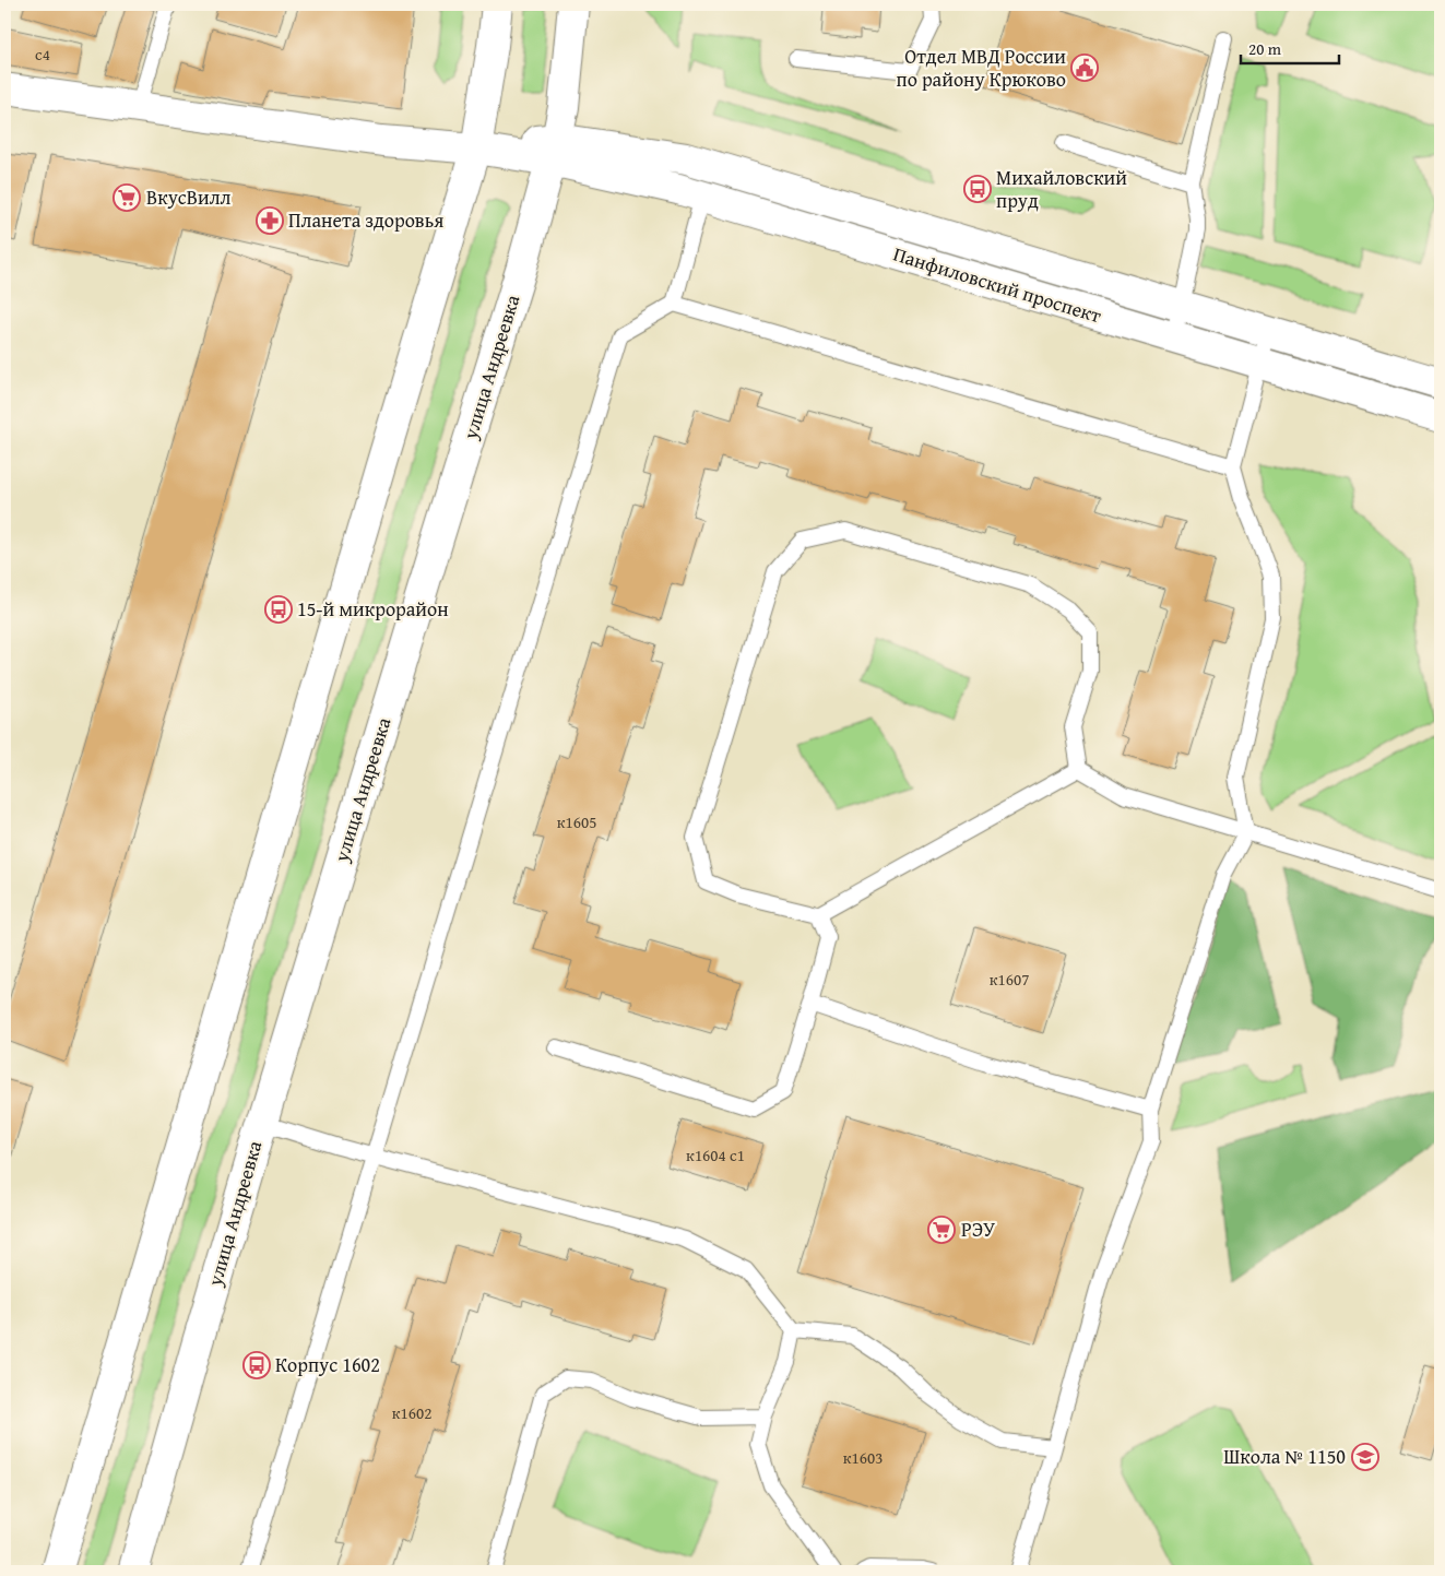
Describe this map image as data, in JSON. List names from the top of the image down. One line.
{"streets":{"main road":["Панфиловский проспект","улица Андреевка"]},"crossings":[["Панфиловский проспект","улица Андреевка"]],"places":{"public building":["Отдел МВД России по району Крюково"],"bus stop":["Михайловский пруд","15-й микрорайон","Корпус 1602"],"supermarket":["ВкусВилл","РЭУ"],"pharmacy":["Планета здоровья"],"school or university":["Школа № 1150"]},"house_numbers":["с4","к1605","к1607","к1604 с1","к1602","к1603"],"scale_bar":"20 m"}
